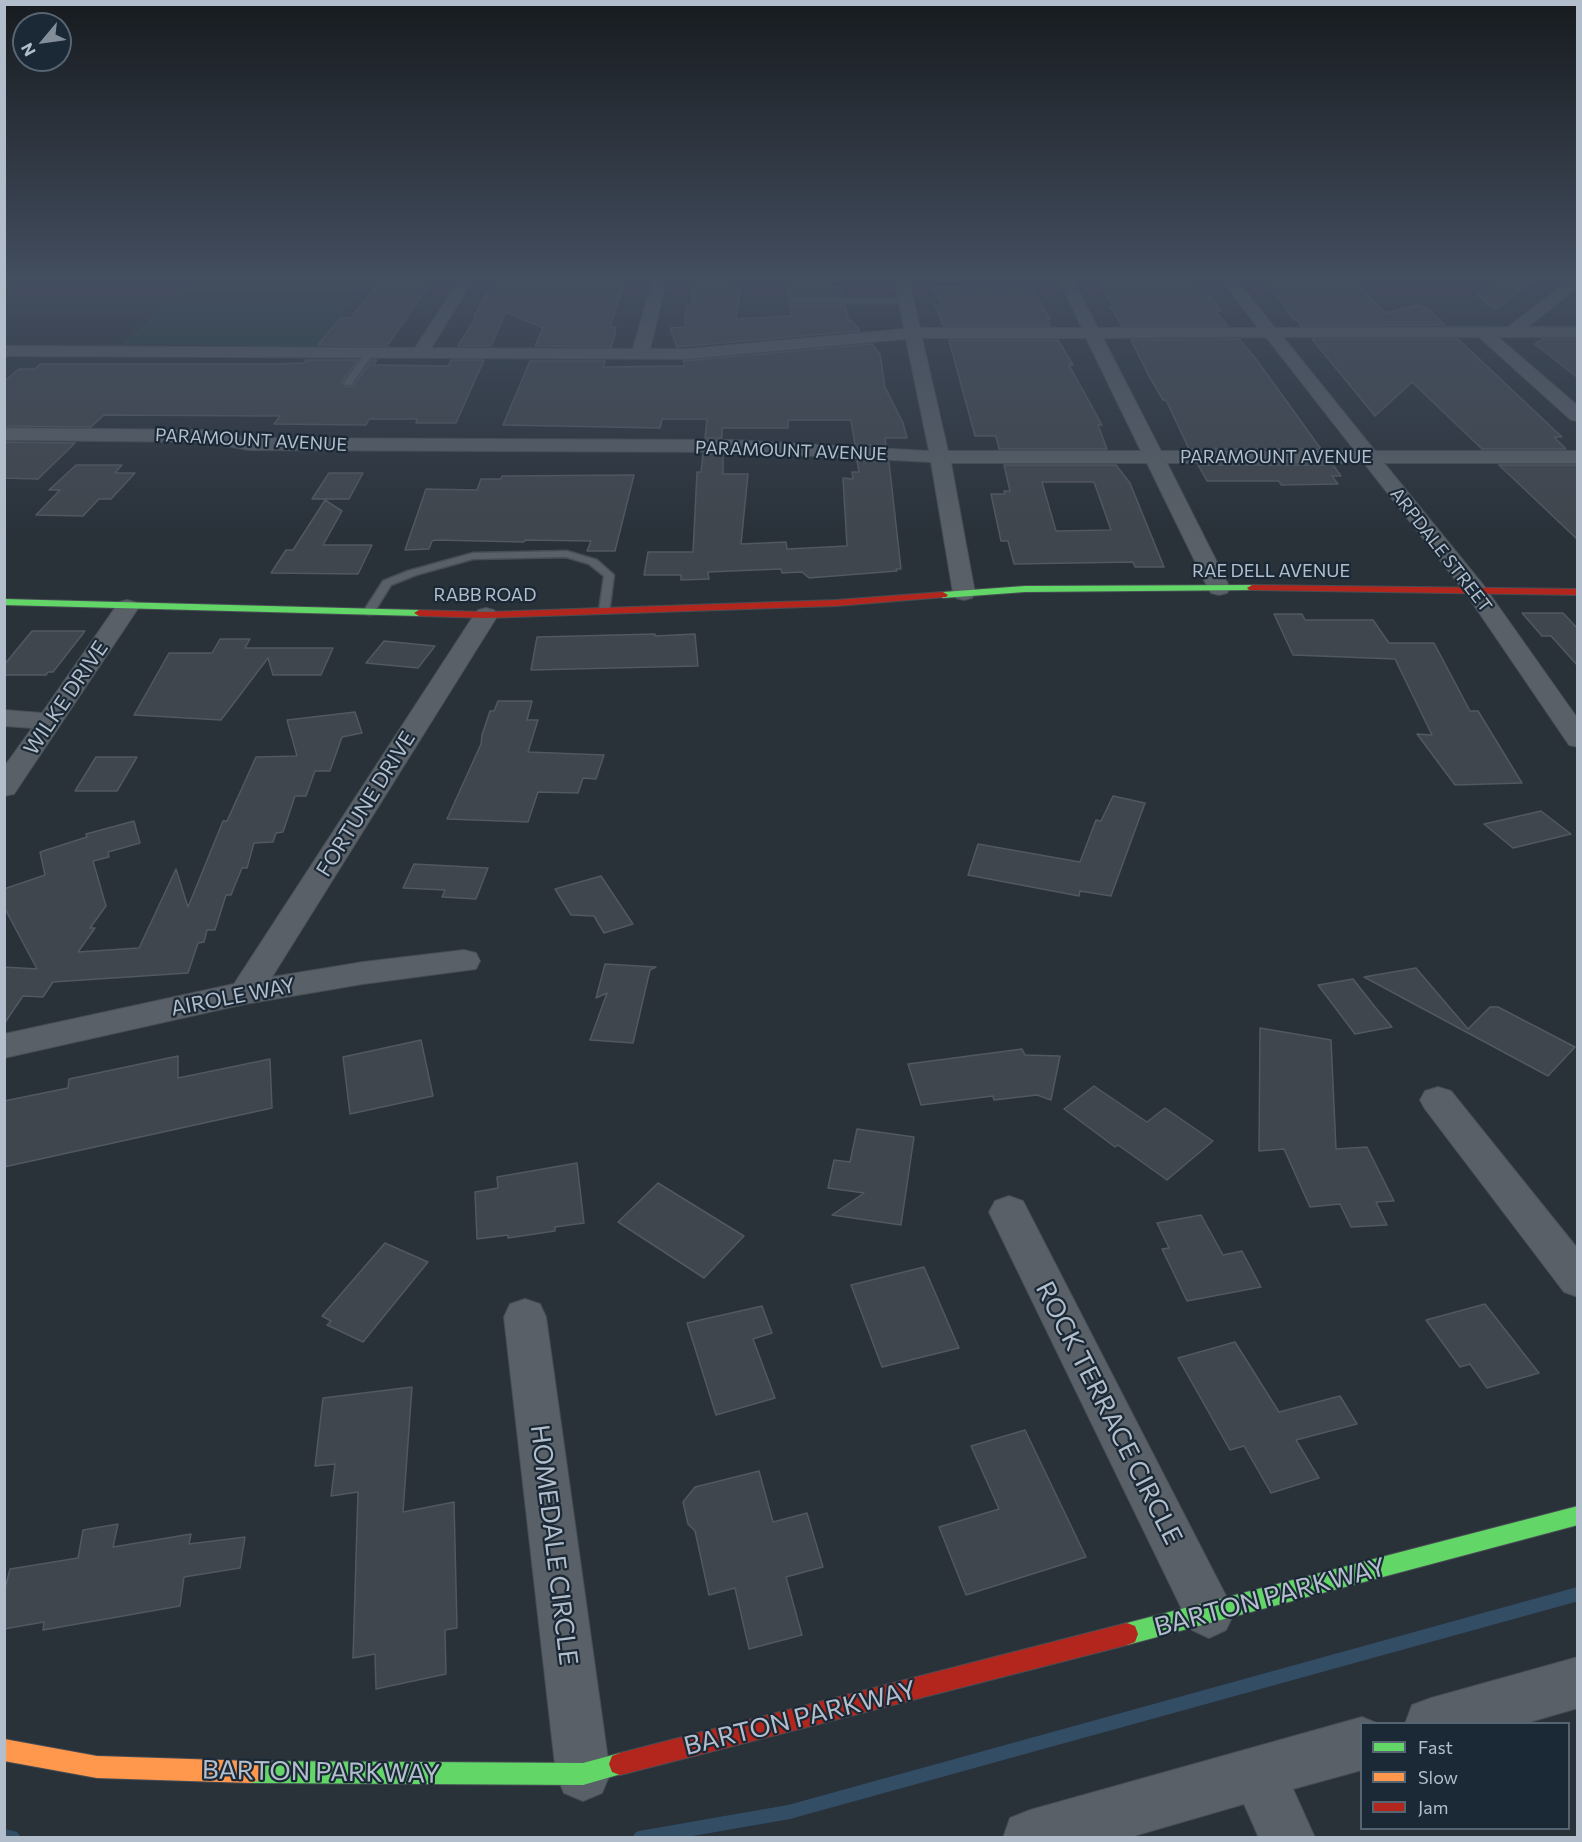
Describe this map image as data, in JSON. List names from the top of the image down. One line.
{"streets":{"street":["PARAMOUNT AVENUE","ARPDALE STREET","RAE DELL AVENUE","RABB ROAD","WILKE DRIVE","FORTUNE DRIVE","AIROLE WAY","ROCK TERRACE CIRCLE","HOMEDALE CIRCLE","BARTON PARKWAY"]},"crossings":[["PARAMOUNT AVENUE","ARPDALE STREET"],["ARPDALE STREET","RAE DELL AVENUE"],["RAE DELL AVENUE","RABB ROAD"],["RABB ROAD","WILKE DRIVE"],["RABB ROAD","FORTUNE DRIVE"],["FORTUNE DRIVE","AIROLE WAY"],["ROCK TERRACE CIRCLE","BARTON PARKWAY"],["HOMEDALE CIRCLE","BARTON PARKWAY"]],"legend":["Fast","Slow","Jam"],"north":"bottom left"}
